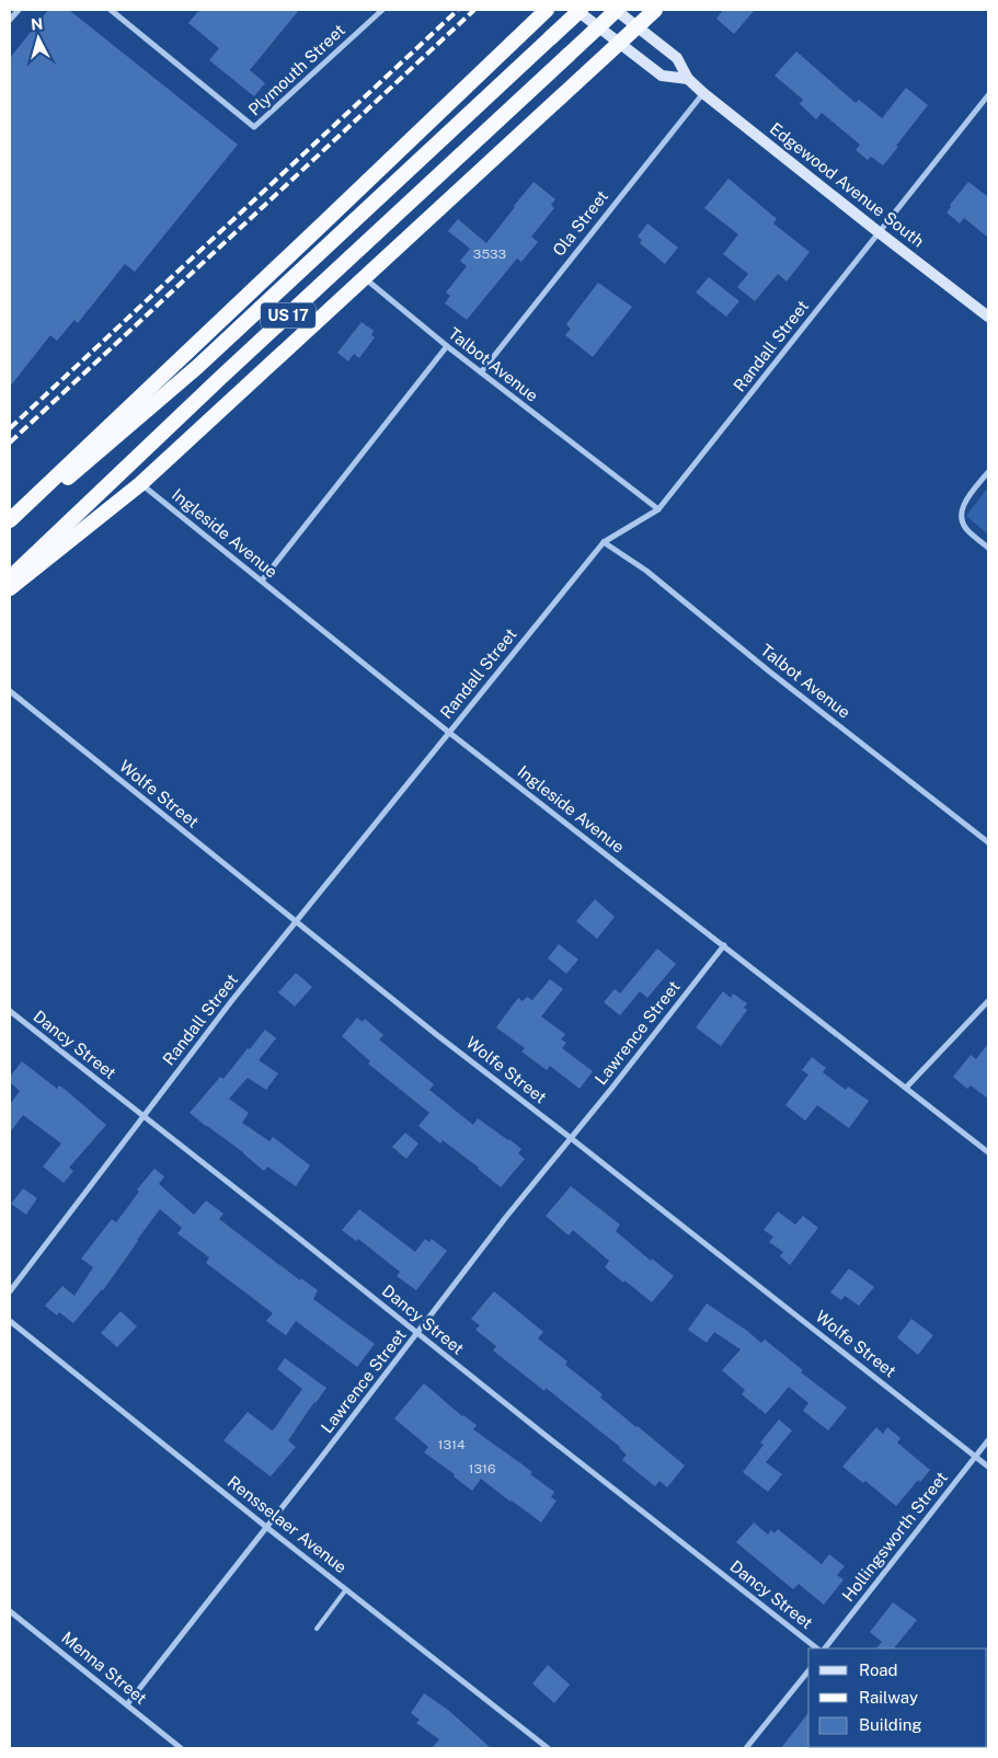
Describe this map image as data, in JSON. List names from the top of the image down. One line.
{"streets":{"highway":["US 17"],"main road":["Edgewood Avenue South"],"street":["Plymouth Street","Ola Street","Randall Street","Talbot Avenue","Ingleside Avenue","Wolfe Street","Lawrence Street","Dancy Street","Rensselaer Avenue","Hollingsworth Street","Menna Street"]},"crossings":[["Edgewood Avenue South","Ola Street"],["Edgewood Avenue South","US 17"],["Edgewood Avenue South","Randall Street"],["Ola Street","Talbot Avenue"],["Randall Street","Talbot Avenue"],["Randall Street","Ingleside Avenue"],["Randall Street","Wolfe Street"],["Randall Street","Dancy Street"],["Ingleside Avenue","Lawrence Street"],["Wolfe Street","Lawrence Street"],["Wolfe Street","Hollingsworth Street"],["Lawrence Street","Dancy Street"],["Lawrence Street","Rensselaer Avenue"],["Lawrence Street","Menna Street"]],"house_numbers":["3533","1314","1316"],"legend":["Road","Railway","Building"],"north":"top"}
